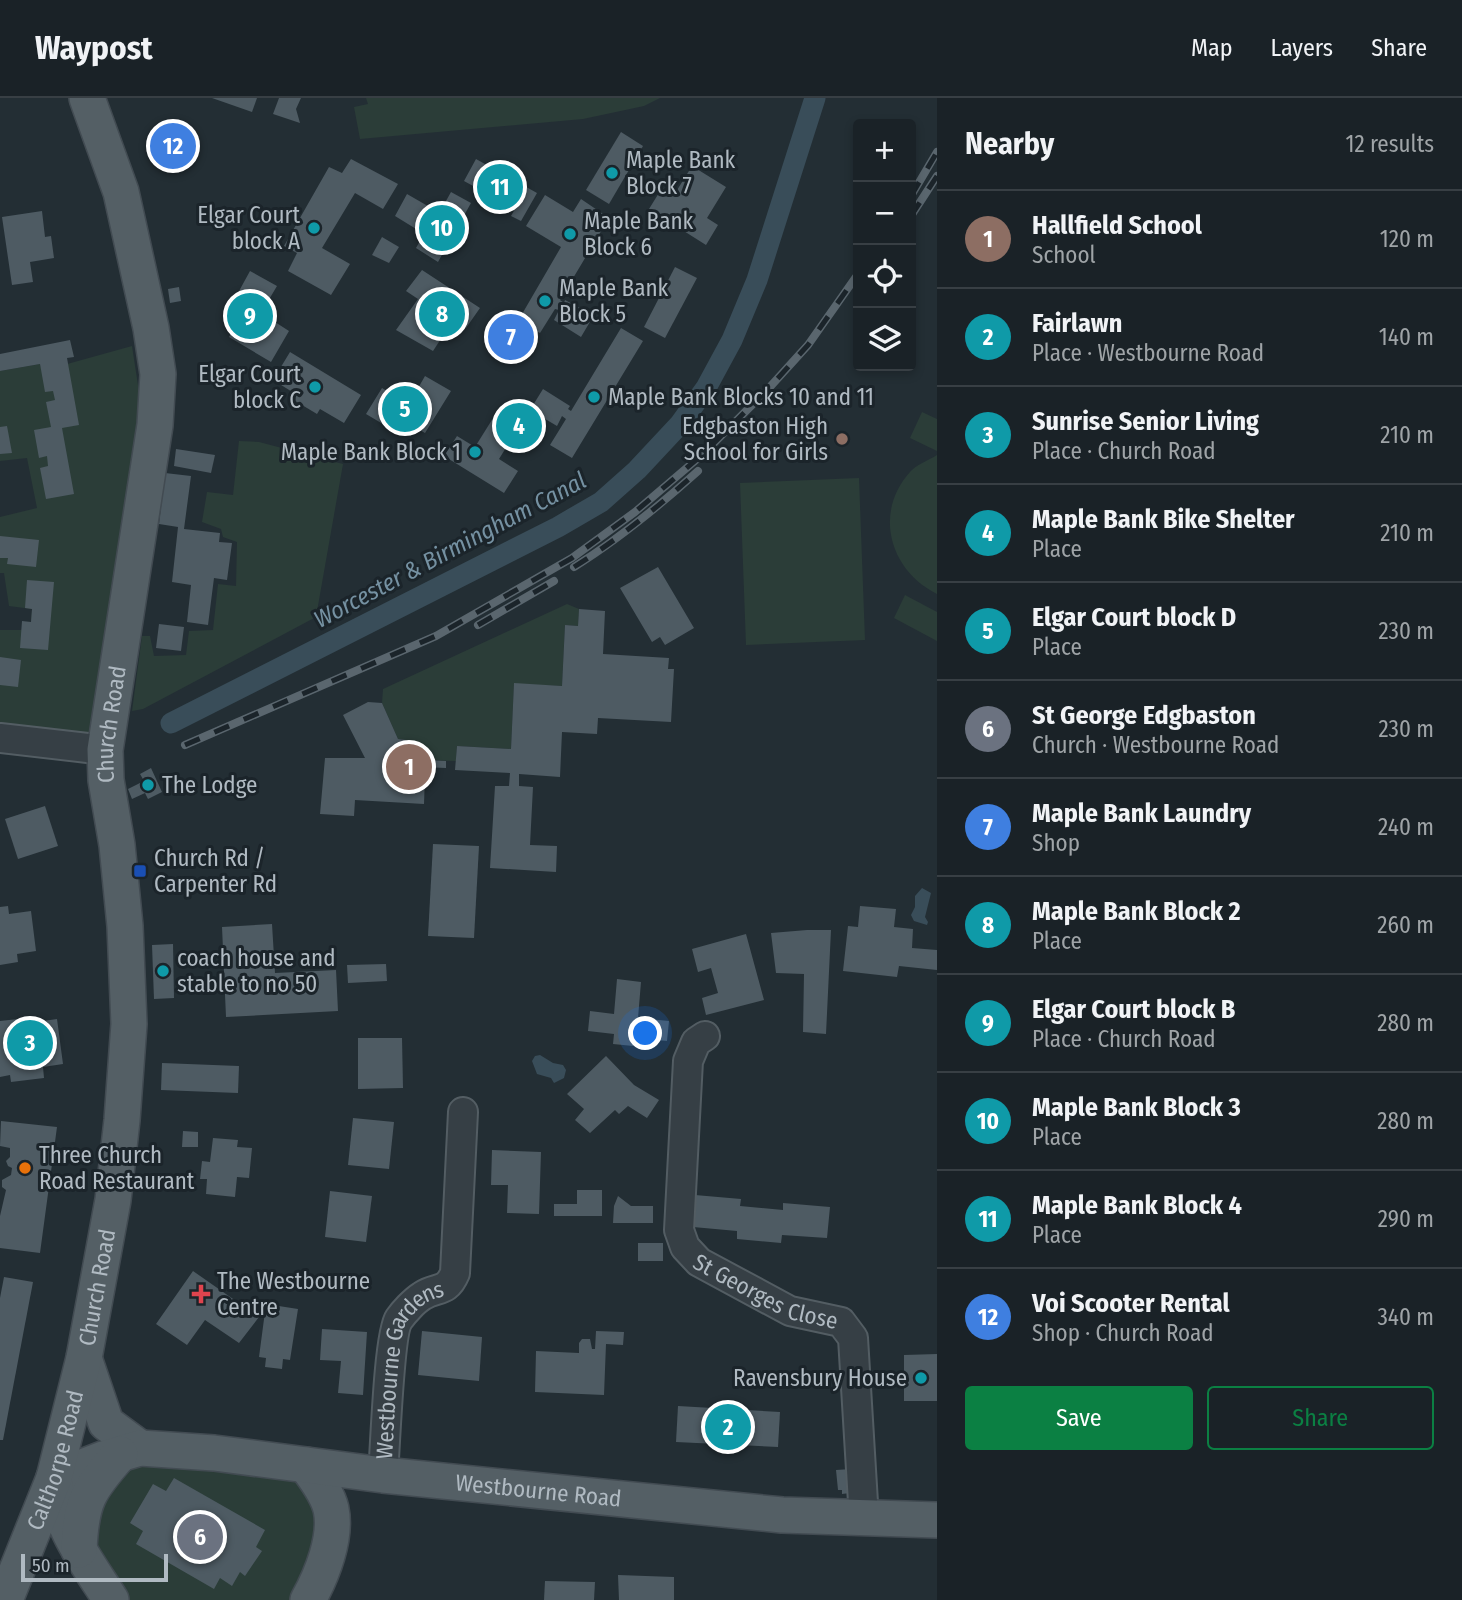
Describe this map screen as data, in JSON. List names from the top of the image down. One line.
{"streets":{"main road":["Church Road","Calthorpe Road","Westbourne Road"],"street":["St Georges Close","Westbourne Gardens"]},"crossings":[["Church Road","Calthorpe Road"],["St Georges Close","Westbourne Road"],["Westbourne Gardens","Westbourne Road"]],"water":["Worcester & Birmingham Canal"],"places":{"other":["Maple Bank Block 7","Elgar Court block A","Maple Bank Block 6","Maple Bank Block 5","Elgar Court block C","Maple Bank Blocks 10 and 11","Edgbaston High School for Girls","Maple Bank Block 1","The Lodge","coach house and stable to no 50","Three Church Road Restaurant","Ravensbury House"],"transit":["Church Rd / Carpenter Rd"],"health":["The Westbourne Centre"]},"scale_bar":"50 m","page":{"header":"Waypost","nav":["Map","Layers","Share"],"heading":["Nearby","12 results"],"map_buttons":["+","−"],"pins":["12","11","10","8","9","7","5","4","1","3","2","6"],"list":[{"mark":"1","name":"Hallfield School","note":"School","value":"120 m"},{"mark":"2","name":"Fairlawn","note":"Place · Westbourne Road","value":"140 m"},{"mark":"3","name":"Sunrise Senior Living","note":"Place · Church Road","value":"210 m"},{"mark":"4","name":"Maple Bank Bike Shelter","note":"Place","value":"210 m"},{"mark":"5","name":"Elgar Court block D","note":"Place","value":"230 m"},{"mark":"6","name":"St George Edgbaston","note":"Church · Westbourne Road","value":"230 m"},{"mark":"7","name":"Maple Bank Laundry","note":"Shop","value":"240 m"},{"mark":"8","name":"Maple Bank Block 2","note":"Place","value":"260 m"},{"mark":"9","name":"Elgar Court block B","note":"Place · Church Road","value":"280 m"},{"mark":"10","name":"Maple Bank Block 3","note":"Place","value":"280 m"},{"mark":"11","name":"Maple Bank Block 4","note":"Place","value":"290 m"},{"mark":"12","name":"Voi Scooter Rental","note":"Shop · Church Road","value":"340 m"}],"buttons":["Save","Share"],"scale":"50 m"}}
